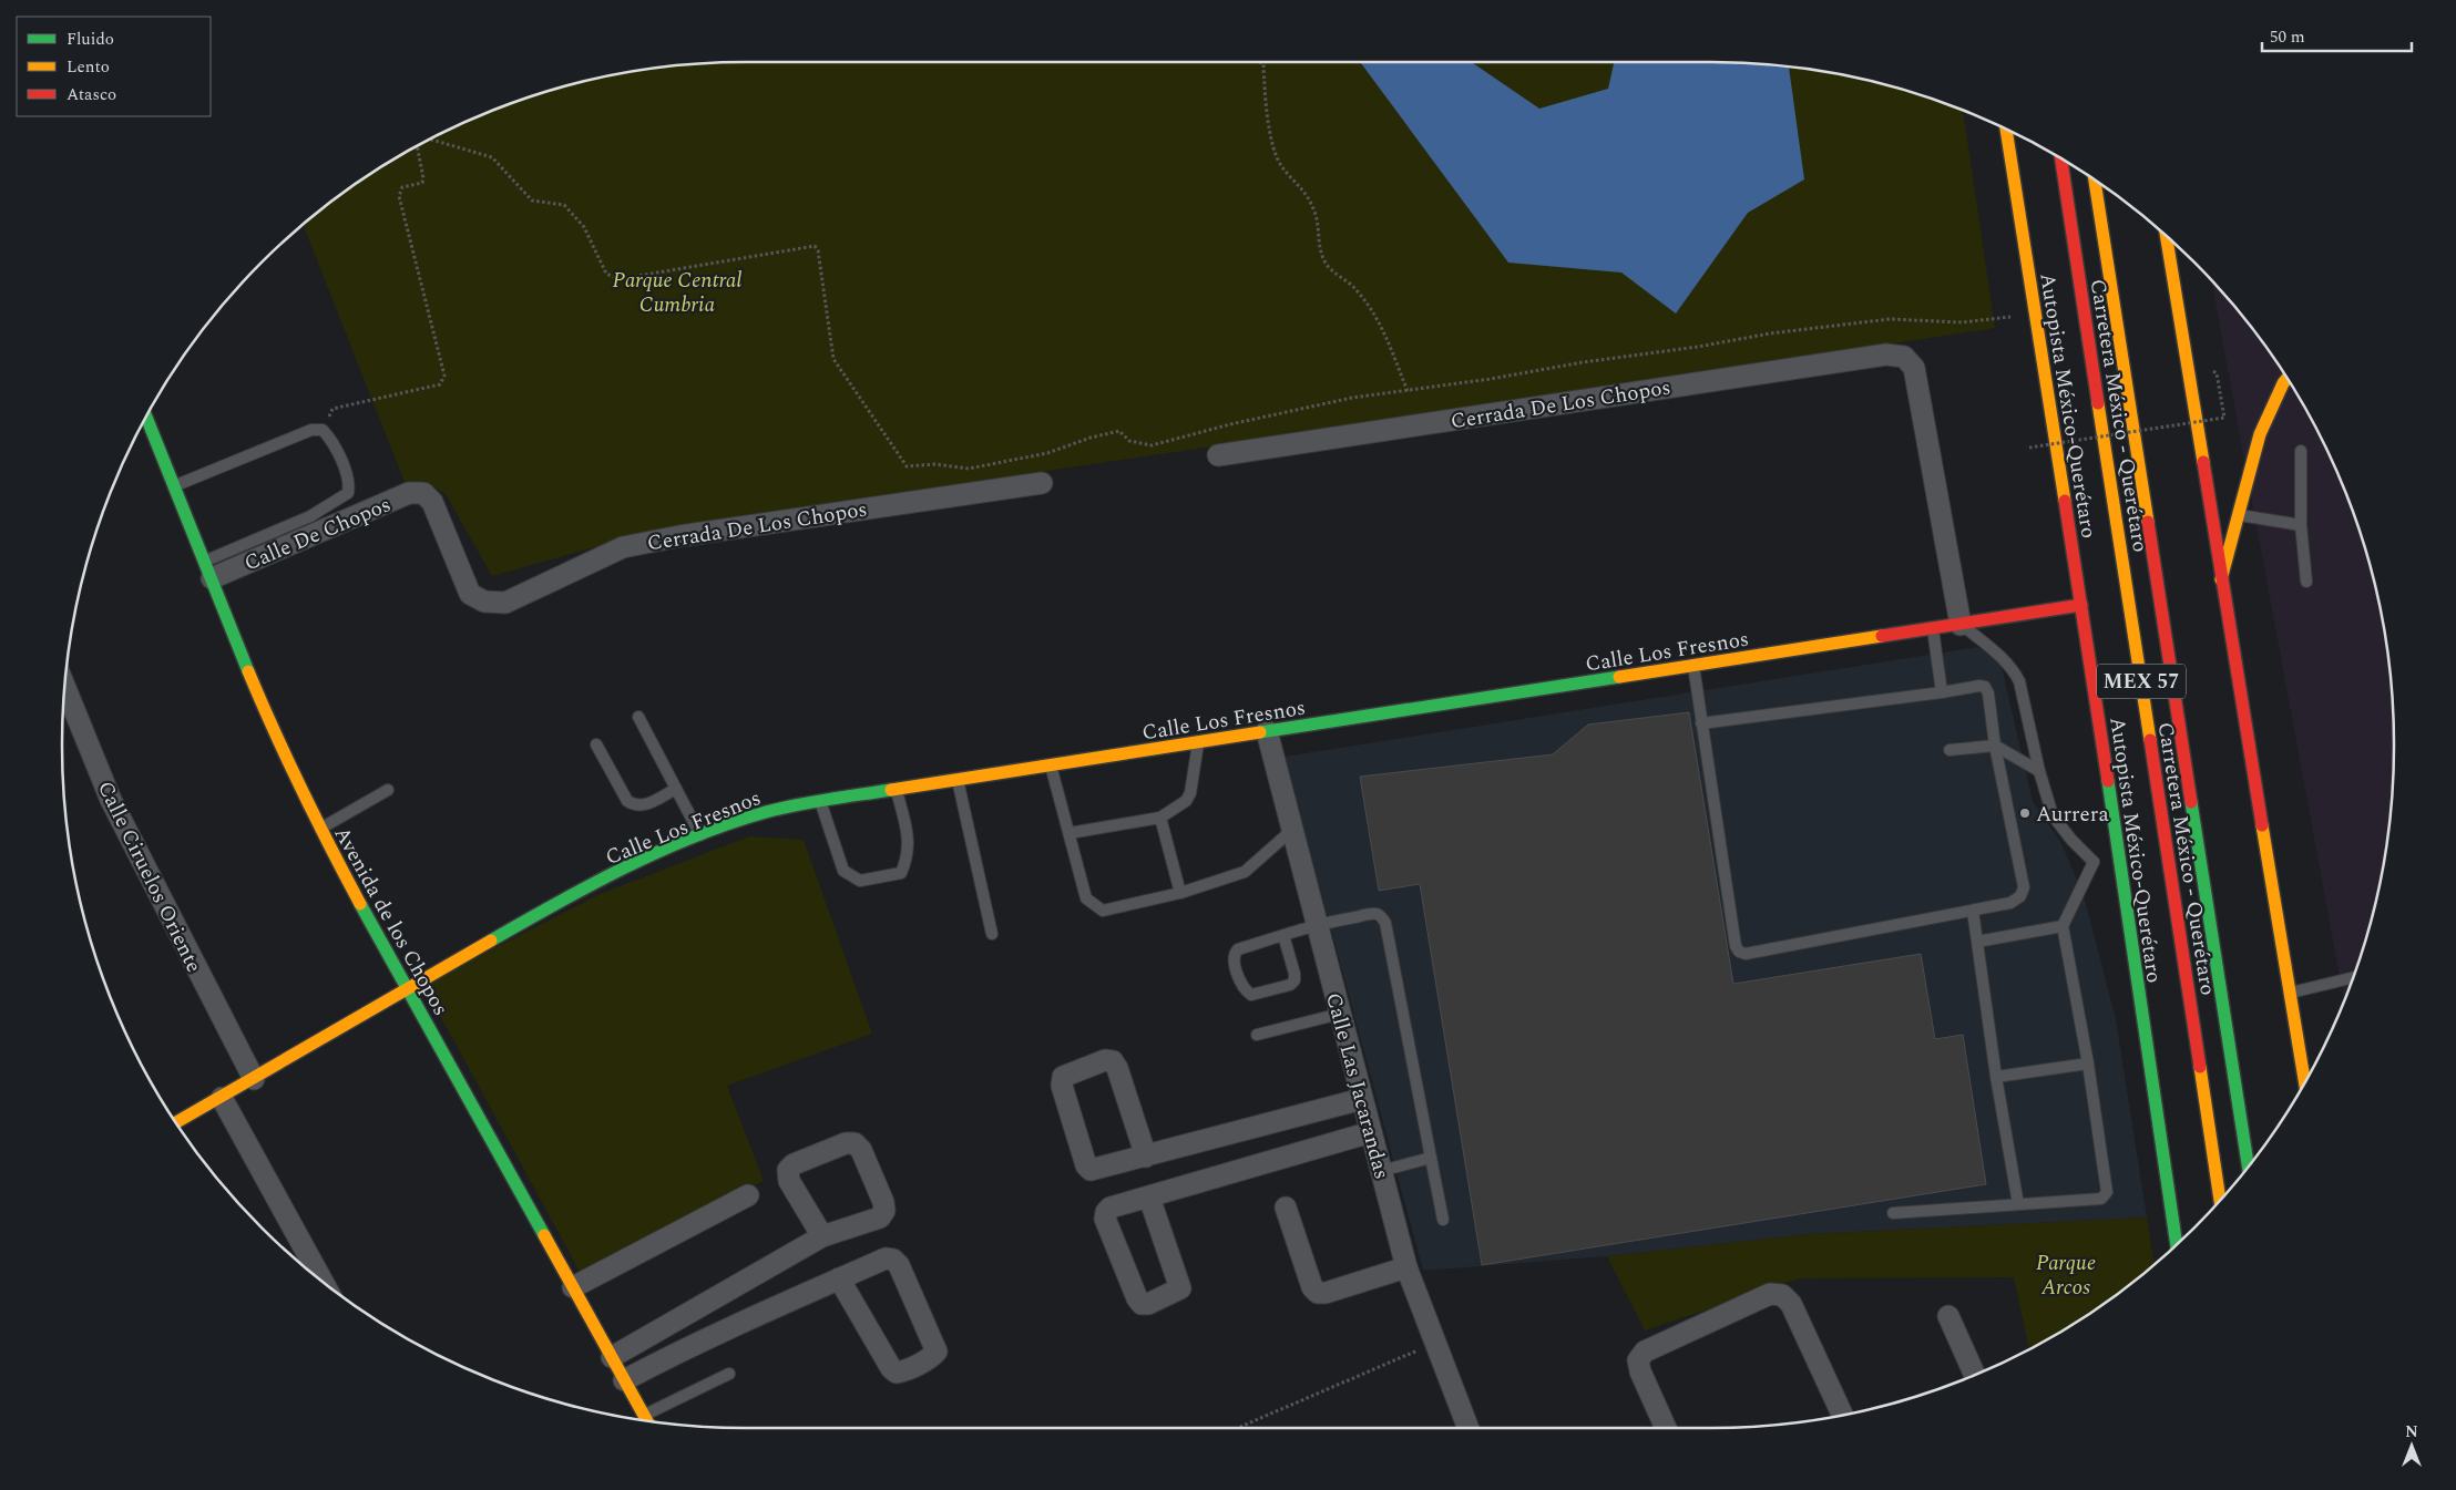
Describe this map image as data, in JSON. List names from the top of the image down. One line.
{"streets":{"main road":["Autopista México-Querétaro","Carretera México - Querétaro","Calle Los Fresnos","MEX 57","Avenida de los Chopos"],"street":["Cerrada De Los Chopos","Calle De Chopos","Calle Ciruelos Oriente","Calle Las Jacarandas"]},"crossings":[["Cerrada De Los Chopos","Calle De Chopos"],["Cerrada De Los Chopos","Calle Los Fresnos"],["Autopista México-Querétaro","Calle Los Fresnos"],["Calle De Chopos","Avenida de los Chopos"],["Calle Los Fresnos","Calle Ciruelos Oriente"],["Calle Los Fresnos","Avenida de los Chopos"],["Calle Los Fresnos","Calle Las Jacarandas"]],"parks":["Parque Central Cumbria","Parque Arcos"],"places":["Aurrera"],"legend":["Fluido","Lento","Atasco"],"scale_bar":"50 m","north":"top"}
